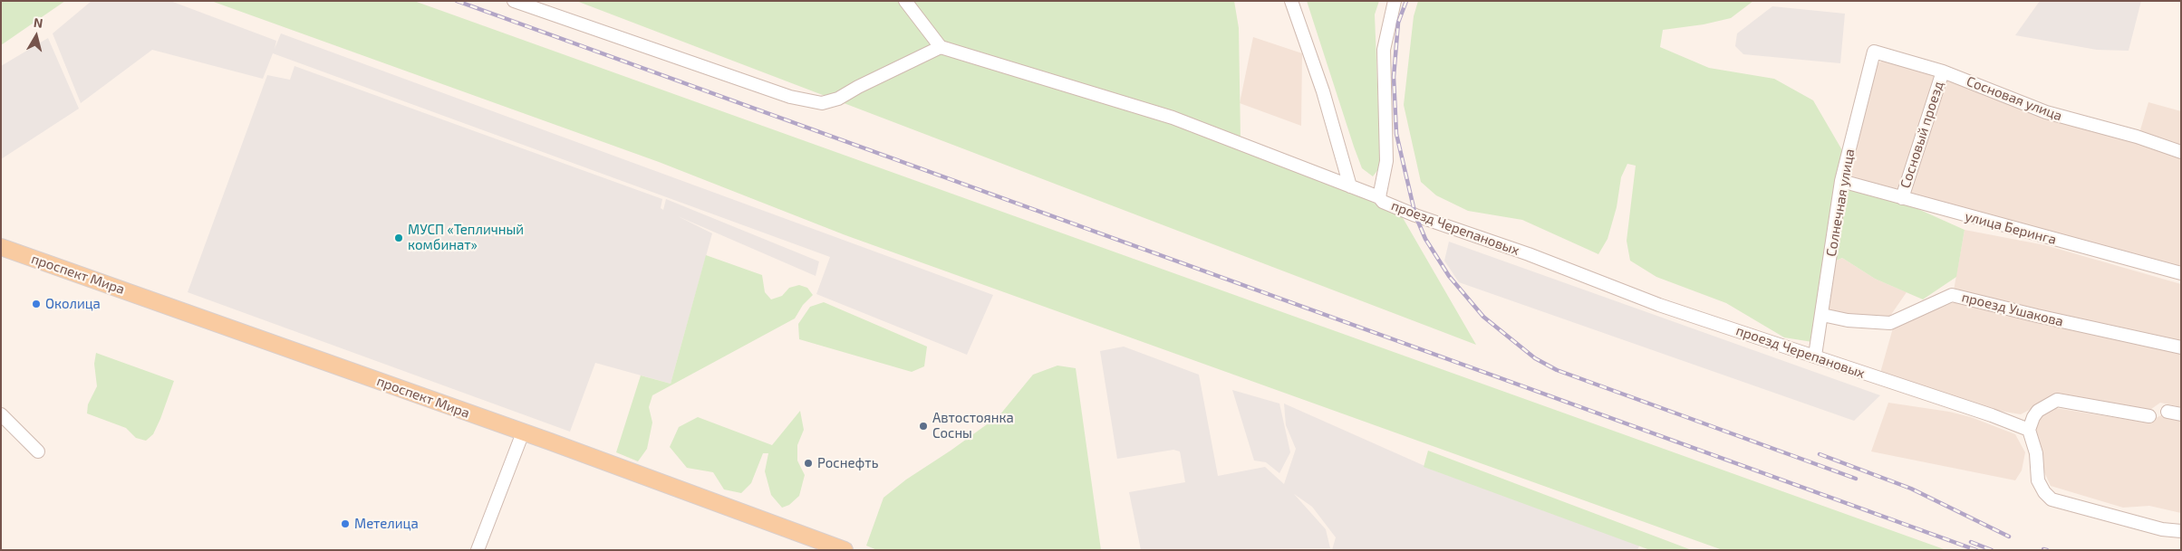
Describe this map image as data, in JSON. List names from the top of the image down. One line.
{"streets":{"main road":["проспект Мира"],"street":["Сосновая улица","Сосновый проезд","Солнечная улица","проезд Черепановых","улица Беринга","проезд Ушакова"]},"crossings":[["Сосновая улица","Сосновый проезд"],["Сосновая улица","Солнечная улица"],["Сосновый проезд","улица Беринга"],["Солнечная улица","проезд Черепановых"],["Солнечная улица","улица Беринга"],["Солнечная улица","проезд Ушакова"]],"places":["МУСП «Тепличный комбинат»","Околица","Автостоянка Сосны","Роснефть","Метелица"],"north":"top"}
